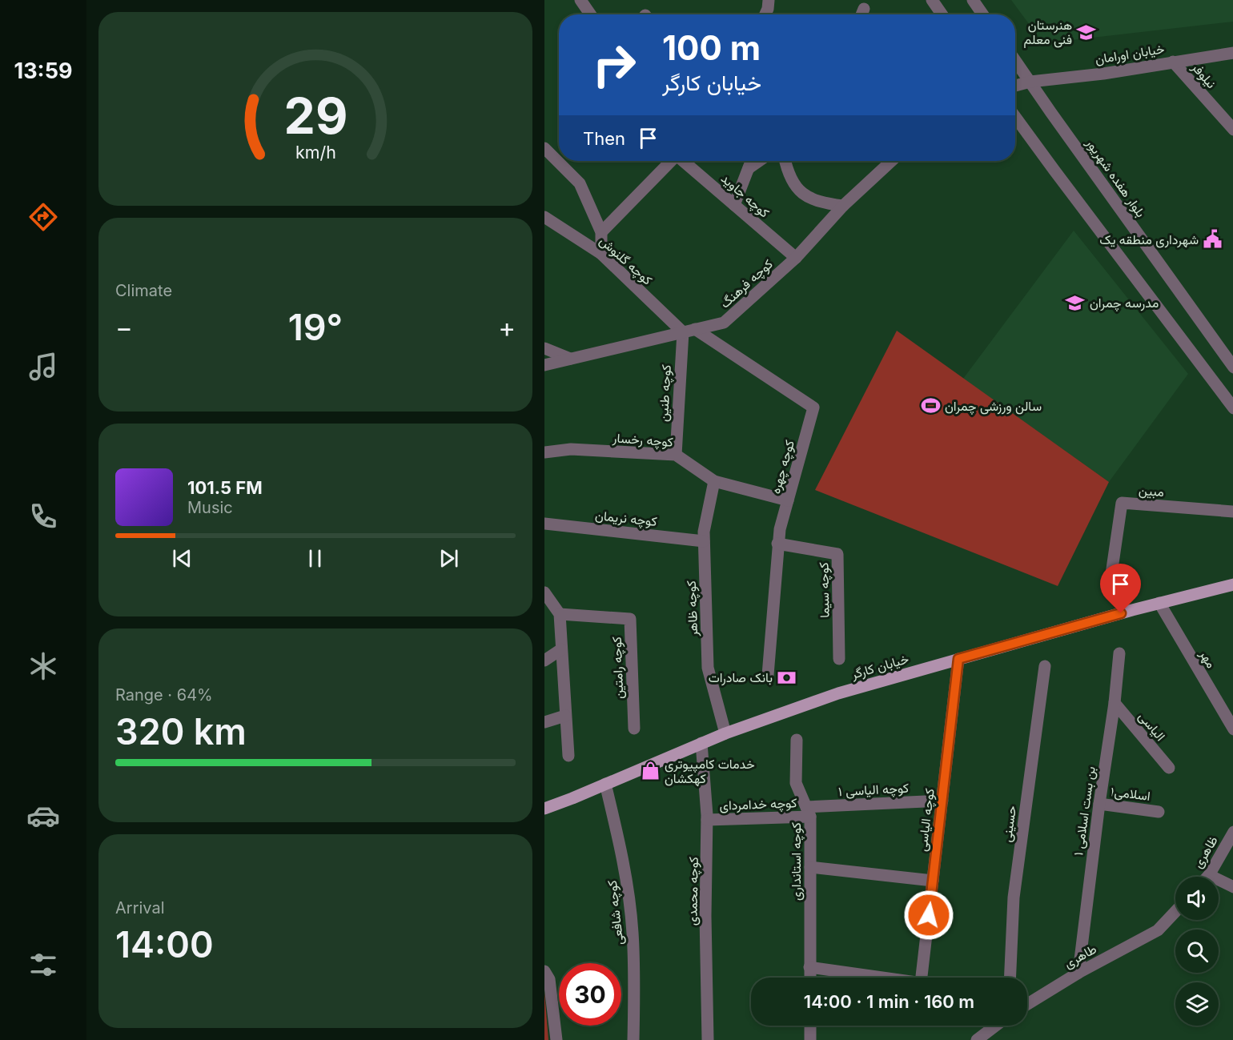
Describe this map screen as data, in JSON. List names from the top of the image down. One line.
{"streets":{"main road":["خیابان کارگر"],"street":["خیابان اورامان","نیلوفر","بلوار هفده شهریور","کوچه جاوید","کوچه گلنوش","کوچه فرهنگ","کوچه طنین","کوچه رخسار","کوچه چهره","مبین","کوچه نریمان","کوچه سیما","کوچه ظاهر","مهر","کوچه رامتین","الیاسی","کوچه الیاسی ۱","اسلامی۱","کوچه خدامردای","بن بست اسلامی ۱","کوچه الیاسی","حسینی","ظاهری","کوچه استانداری","کوچه محمدی","کوچه شافعی","طاهری"]},"crossings":[["خیابان اورامان","نیلوفر"],["خیابان اورامان","بلوار هفده شهریور"],["کوچه جاوید","کوچه فرهنگ"],["کوچه گلنوش","کوچه فرهنگ"],["کوچه گلنوش","کوچه طنین"],["کوچه فرهنگ","کوچه طنین"],["کوچه فرهنگ","کوچه چهره"],["کوچه طنین","کوچه رخسار"],["کوچه رخسار","کوچه چهره"],["کوچه رخسار","کوچه ظاهر"],["کوچه چهره","کوچه سیما"],["کوچه نریمان","کوچه ظاهر"],["کوچه ظاهر","خیابان کارگر"],["مهر","خیابان کارگر"],["خیابان کارگر","کوچه الیاسی"],["خیابان کارگر","کوچه محمدی"],["خیابان کارگر","کوچه شافعی"],["الیاسی","بن بست اسلامی ۱"],["کوچه الیاسی ۱","کوچه خدامردای"],["کوچه الیاسی ۱","کوچه الیاسی"],["کوچه الیاسی ۱","کوچه استانداری"],["اسلامی۱","بن بست اسلامی ۱"],["کوچه خدامردای","کوچه استانداری"],["کوچه خدامردای","کوچه محمدی"],["بن بست اسلامی ۱","طاهری"]],"places":{"school or university":["هنرستان فنی معلم","مدرسه چمران"],"public building":["شهرداری منطقه یک"],"sports":["سالن ورزشی چمران"],"bank":["بانک صادرات"],"shop":["خدمات کامپیوتری کهکشان"]},"page":{"tabs":"13:59","turn":["100 m","خیابان کارگر"],"then":"Then","tile":["Climate",["Range · 64%","320 km"],["Arrival","14:00"]],"heat":["−","19°","+"],"song":["101.5 FM","Music"],"limit":"30","trip":"14:00 · 1 min · 160 m","gauge":["29","km/h"]}}
